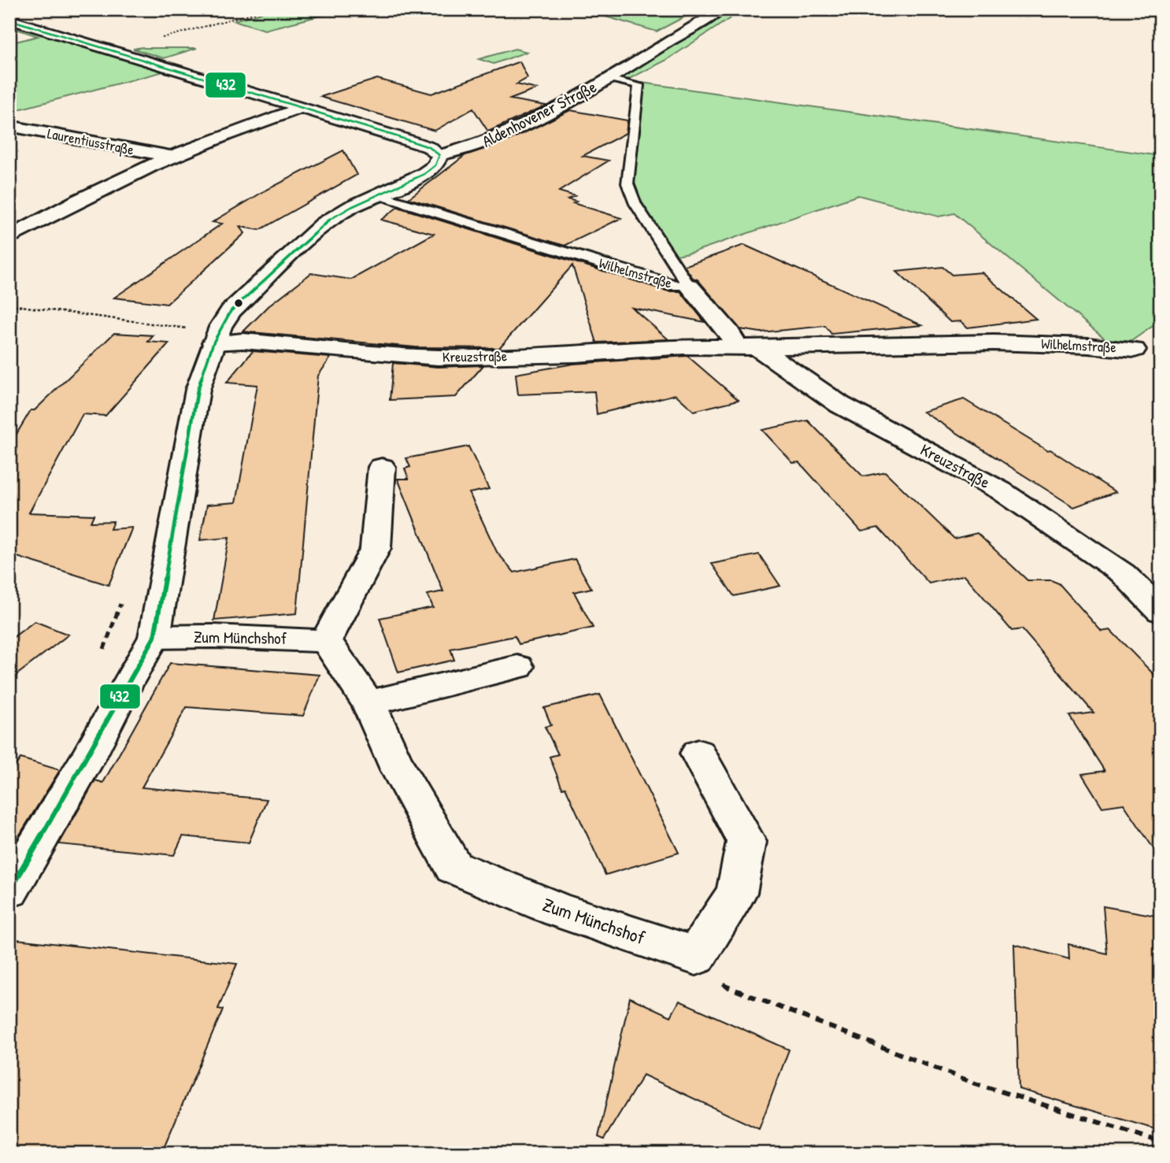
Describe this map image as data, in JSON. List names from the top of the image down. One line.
{"streets":{"street":["Aldenhovener Straße","Laurentiusstraße","Wilhelmstraße","Kreuzstraße","Zum Münchshof"]},"crossings":[["Aldenhovener Straße","Wilhelmstraße"],["Wilhelmstraße","Kreuzstraße"]],"lines":["transit line 432"]}
